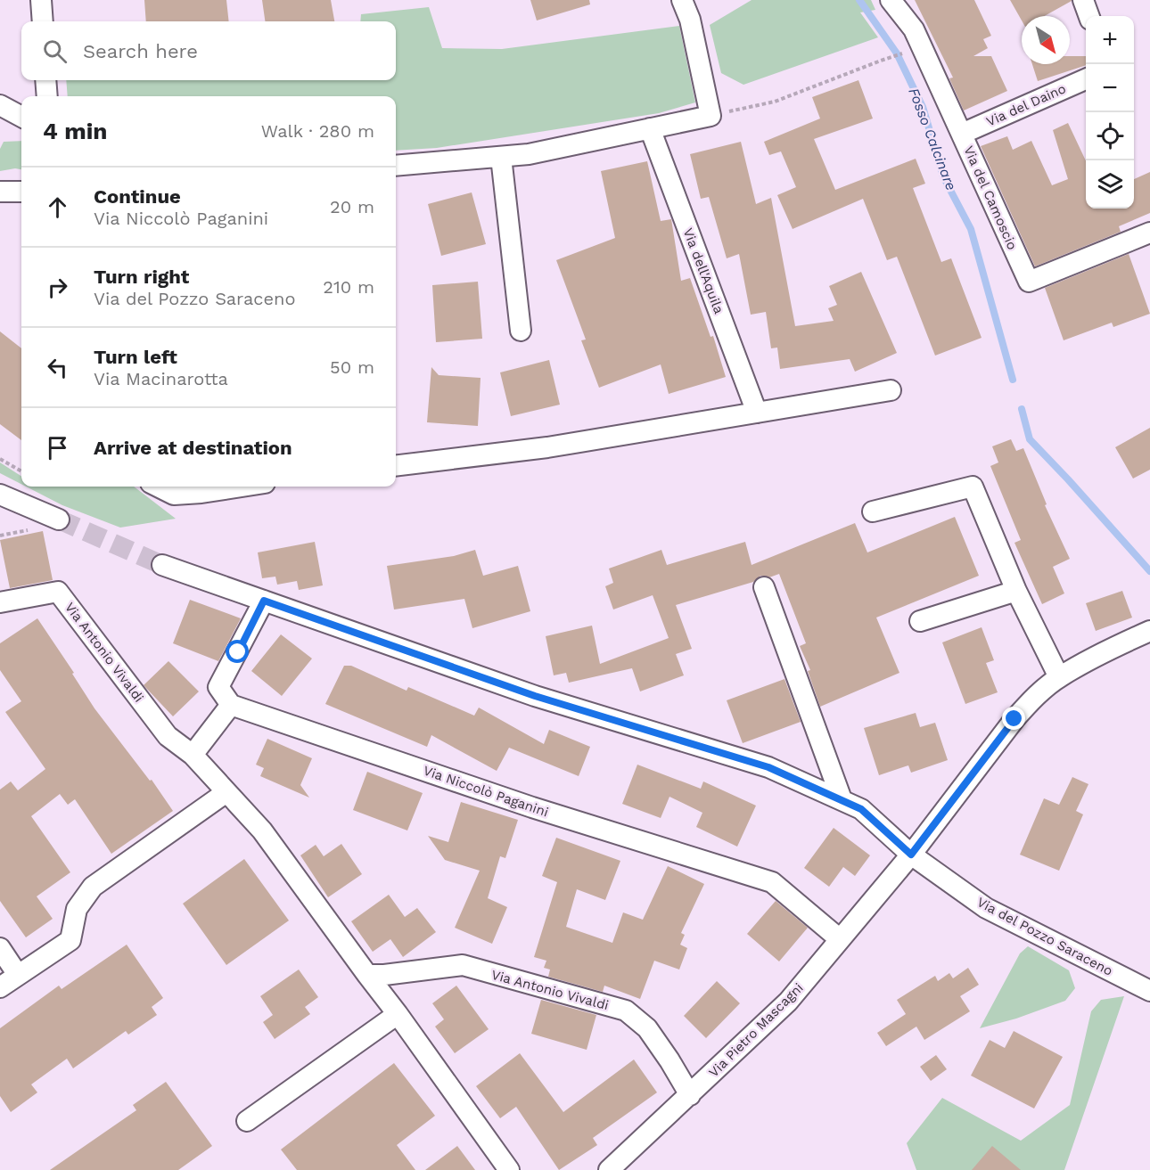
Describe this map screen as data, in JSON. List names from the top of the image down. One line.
{"streets":{"street":["Via del Daino","Via del Camoscio","Via dell'Aquila","Via Antonio Vivaldi","Via Niccolò Paganini","Via del Pozzo Saraceno","Via Pietro Mascagni"]},"crossings":[["Via del Daino","Via del Camoscio"],["Via Antonio Vivaldi","Via Pietro Mascagni"],["Via Niccolò Paganini","Via Pietro Mascagni"],["Via del Pozzo Saraceno","Via Pietro Mascagni"]],"water":["Fosso Calcinare"],"north":"bottom right","page":{"map_buttons":["+","−"],"search":"Search here","heading":["4 min","Walk · 280 m"],"list":[["Continue","Via Niccolò Paganini","20 m"],["Turn right","Via del Pozzo Saraceno","210 m"],["Turn left","Via Macinarotta","50 m"],"Arrive at destination"]}}
